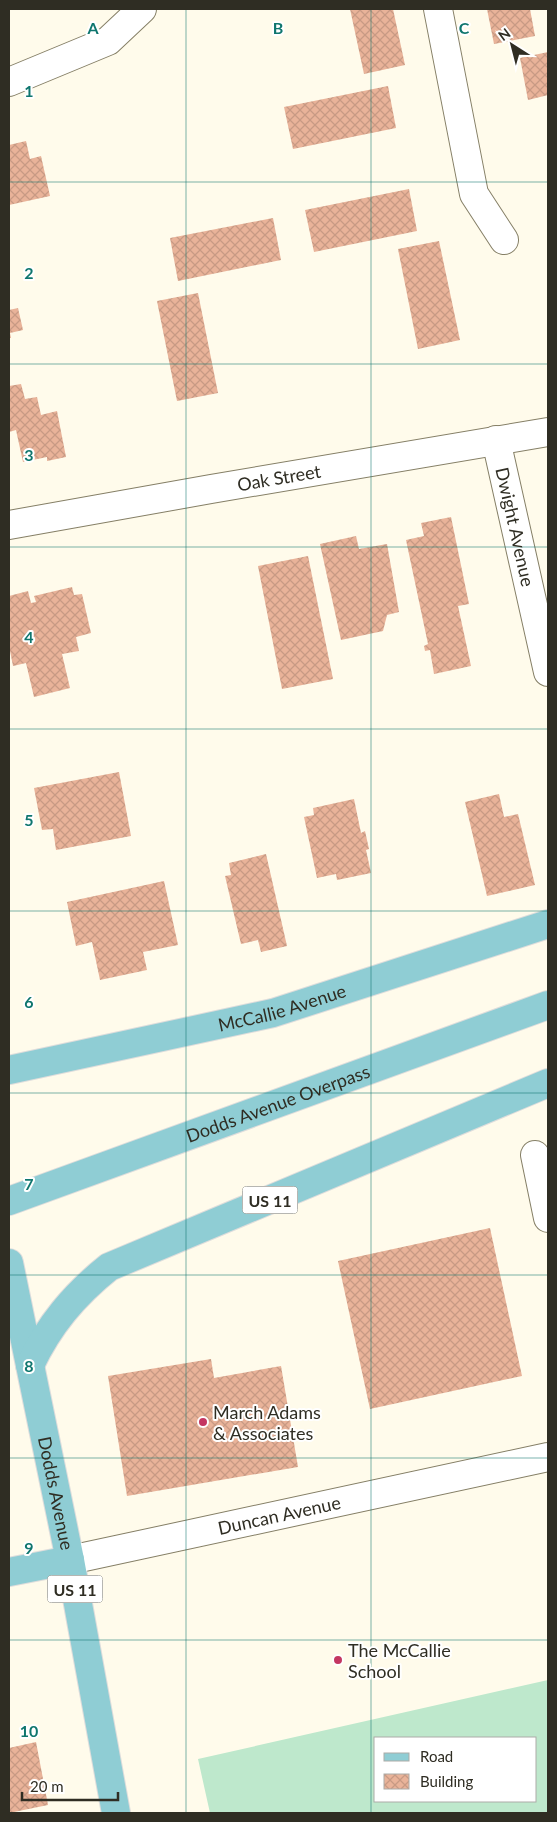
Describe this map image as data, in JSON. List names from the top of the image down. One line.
{"streets":{"main road":["McCallie Avenue","Dodds Avenue Overpass","US 11","Dodds Avenue","Duncan Avenue"],"street":["Oak Street","Dwight Avenue"]},"crossings":[["Oak Street","Dwight Avenue"],["US 11","Dodds Avenue"],["Dodds Avenue","Duncan Avenue"]],"places":["March Adams & Associates","The McCallie School"],"legend":["Road","Building"],"scale_bar":"20 m","north":"top left","grid":{"columns":["A","B","C"],"rows":["1","2","3","4","5","6","7","8","9","10"]}}
